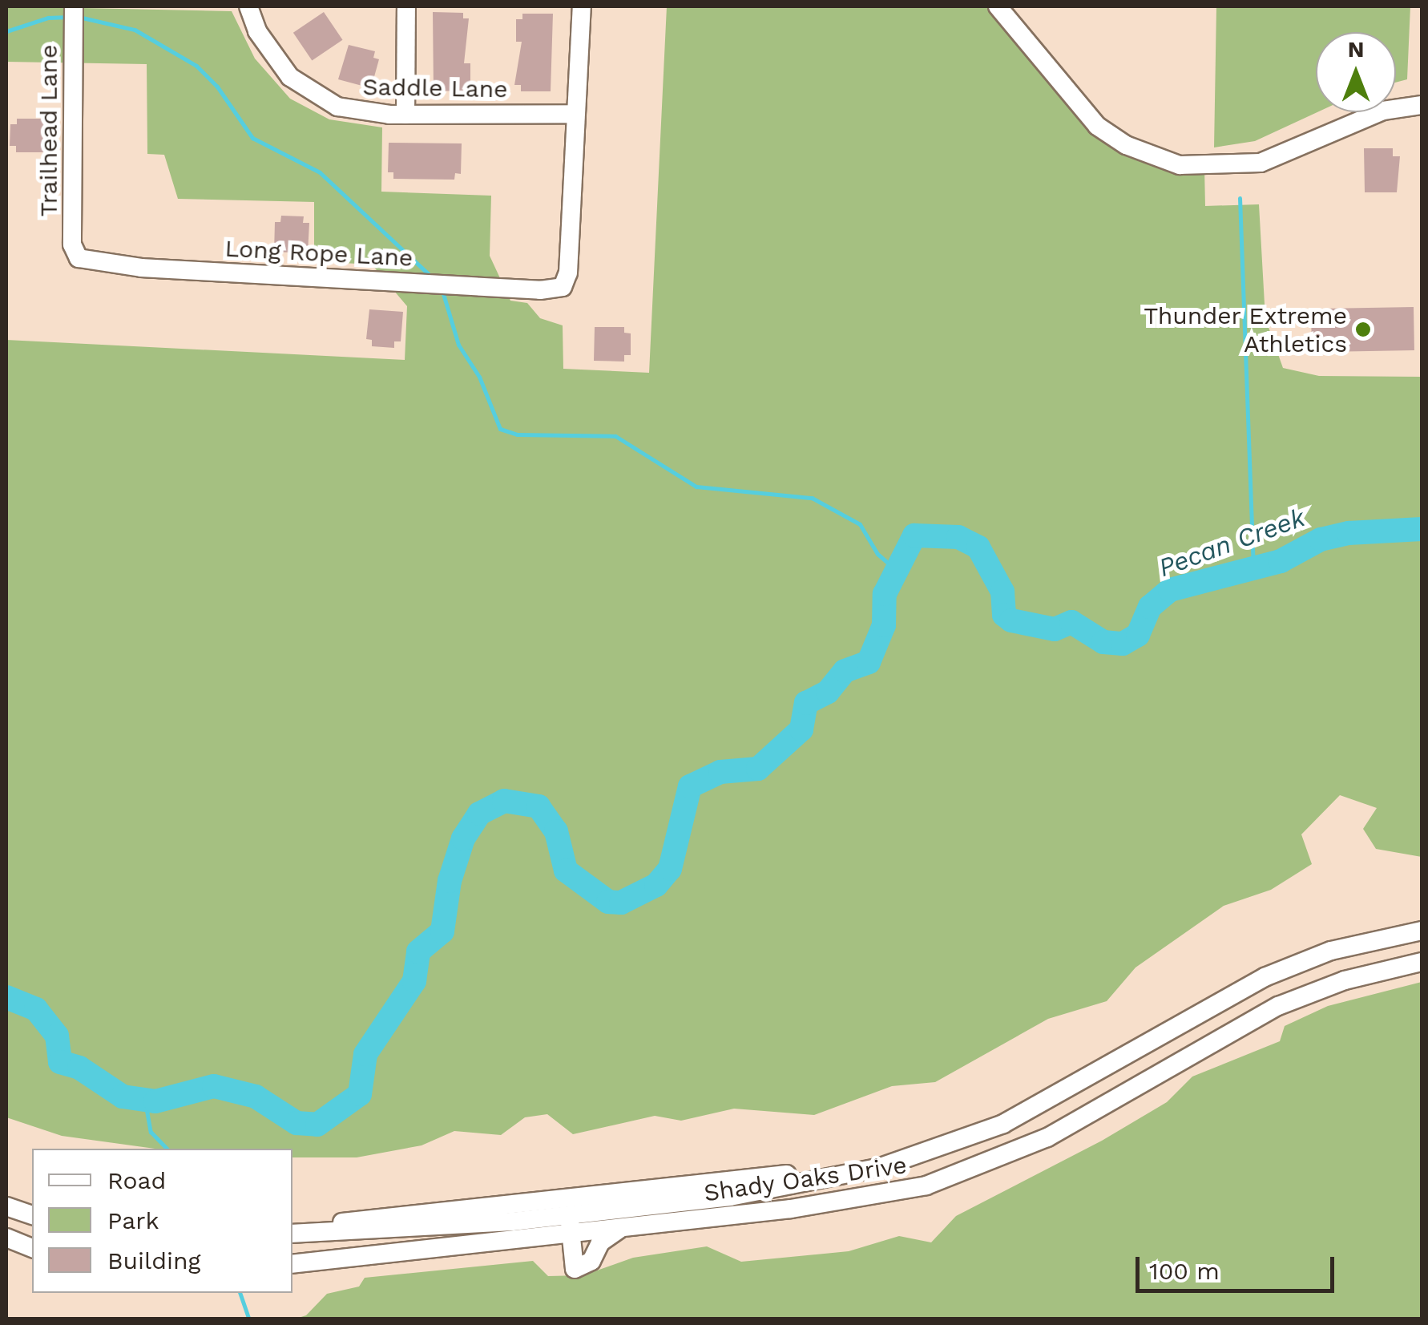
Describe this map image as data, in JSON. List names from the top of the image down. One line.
{"streets":{"street":["Saddle Lane","Trailhead Lane","Long Rope Lane","Shady Oaks Drive"]},"crossings":[["Saddle Lane","Long Rope Lane"],["Trailhead Lane","Long Rope Lane"]],"water":["Pecan Creek"],"places":["Thunder Extreme Athletics"],"legend":["Road","Park","Building"],"scale_bar":"100 m","north":"top"}
